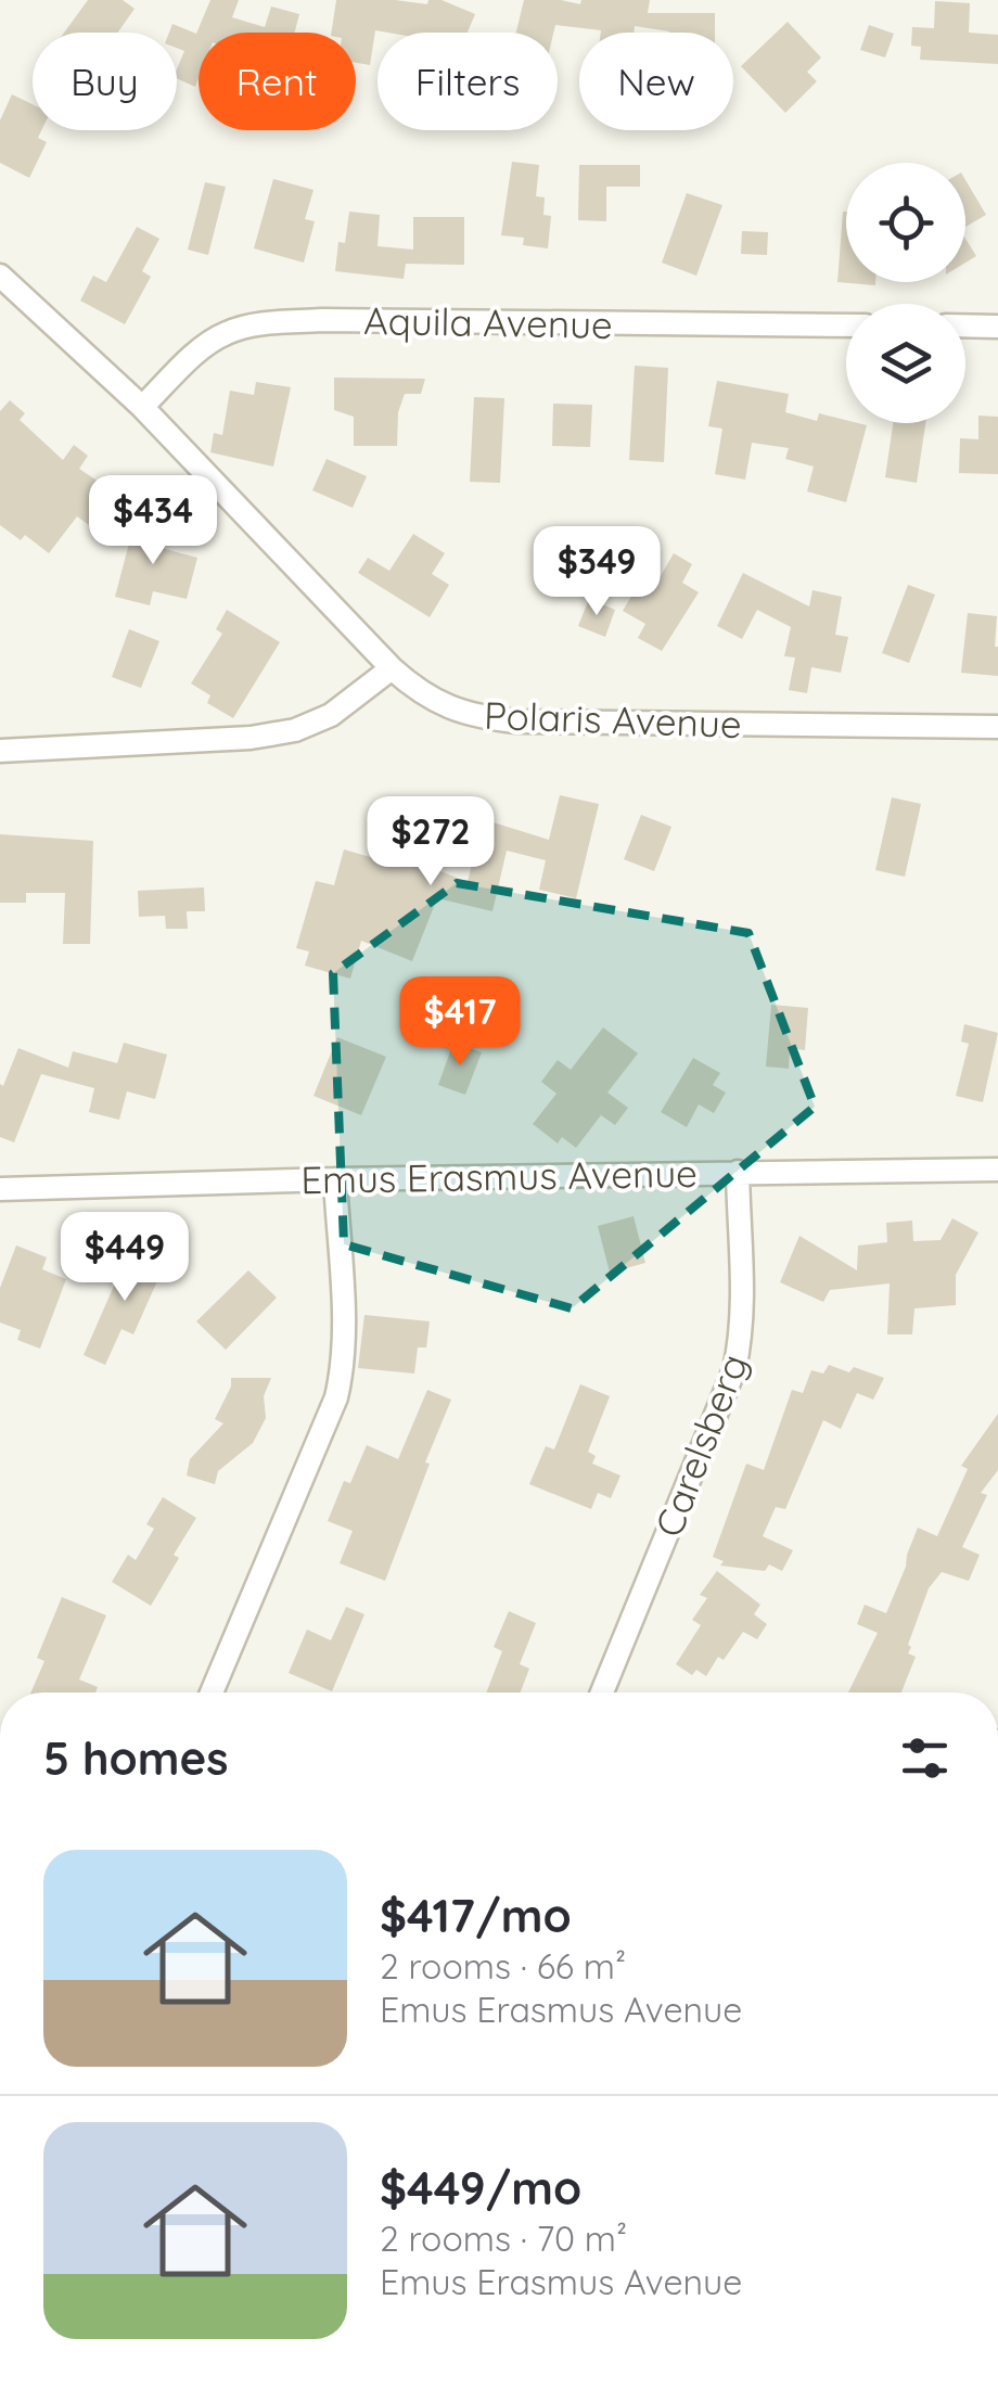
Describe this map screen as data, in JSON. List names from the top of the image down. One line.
{"streets":{"street":["Aquila Avenue","Polaris Avenue","Emus Erasmus Avenue","Carelsberg"]},"crossings":[["Aquila Avenue","Polaris Avenue"],["Emus Erasmus Avenue","Carelsberg"]],"page":{"chip":["Buy","Rent","Filters","New"],"price":["$434","$349","$272","$417","$449"],"heading":"5 homes","list":[{"name":"$417/mo","note":"2 rooms · 66 m² · Emus Erasmus Avenue"},{"name":"$449/mo","note":"2 rooms · 70 m² · Emus Erasmus Avenue"}]}}
